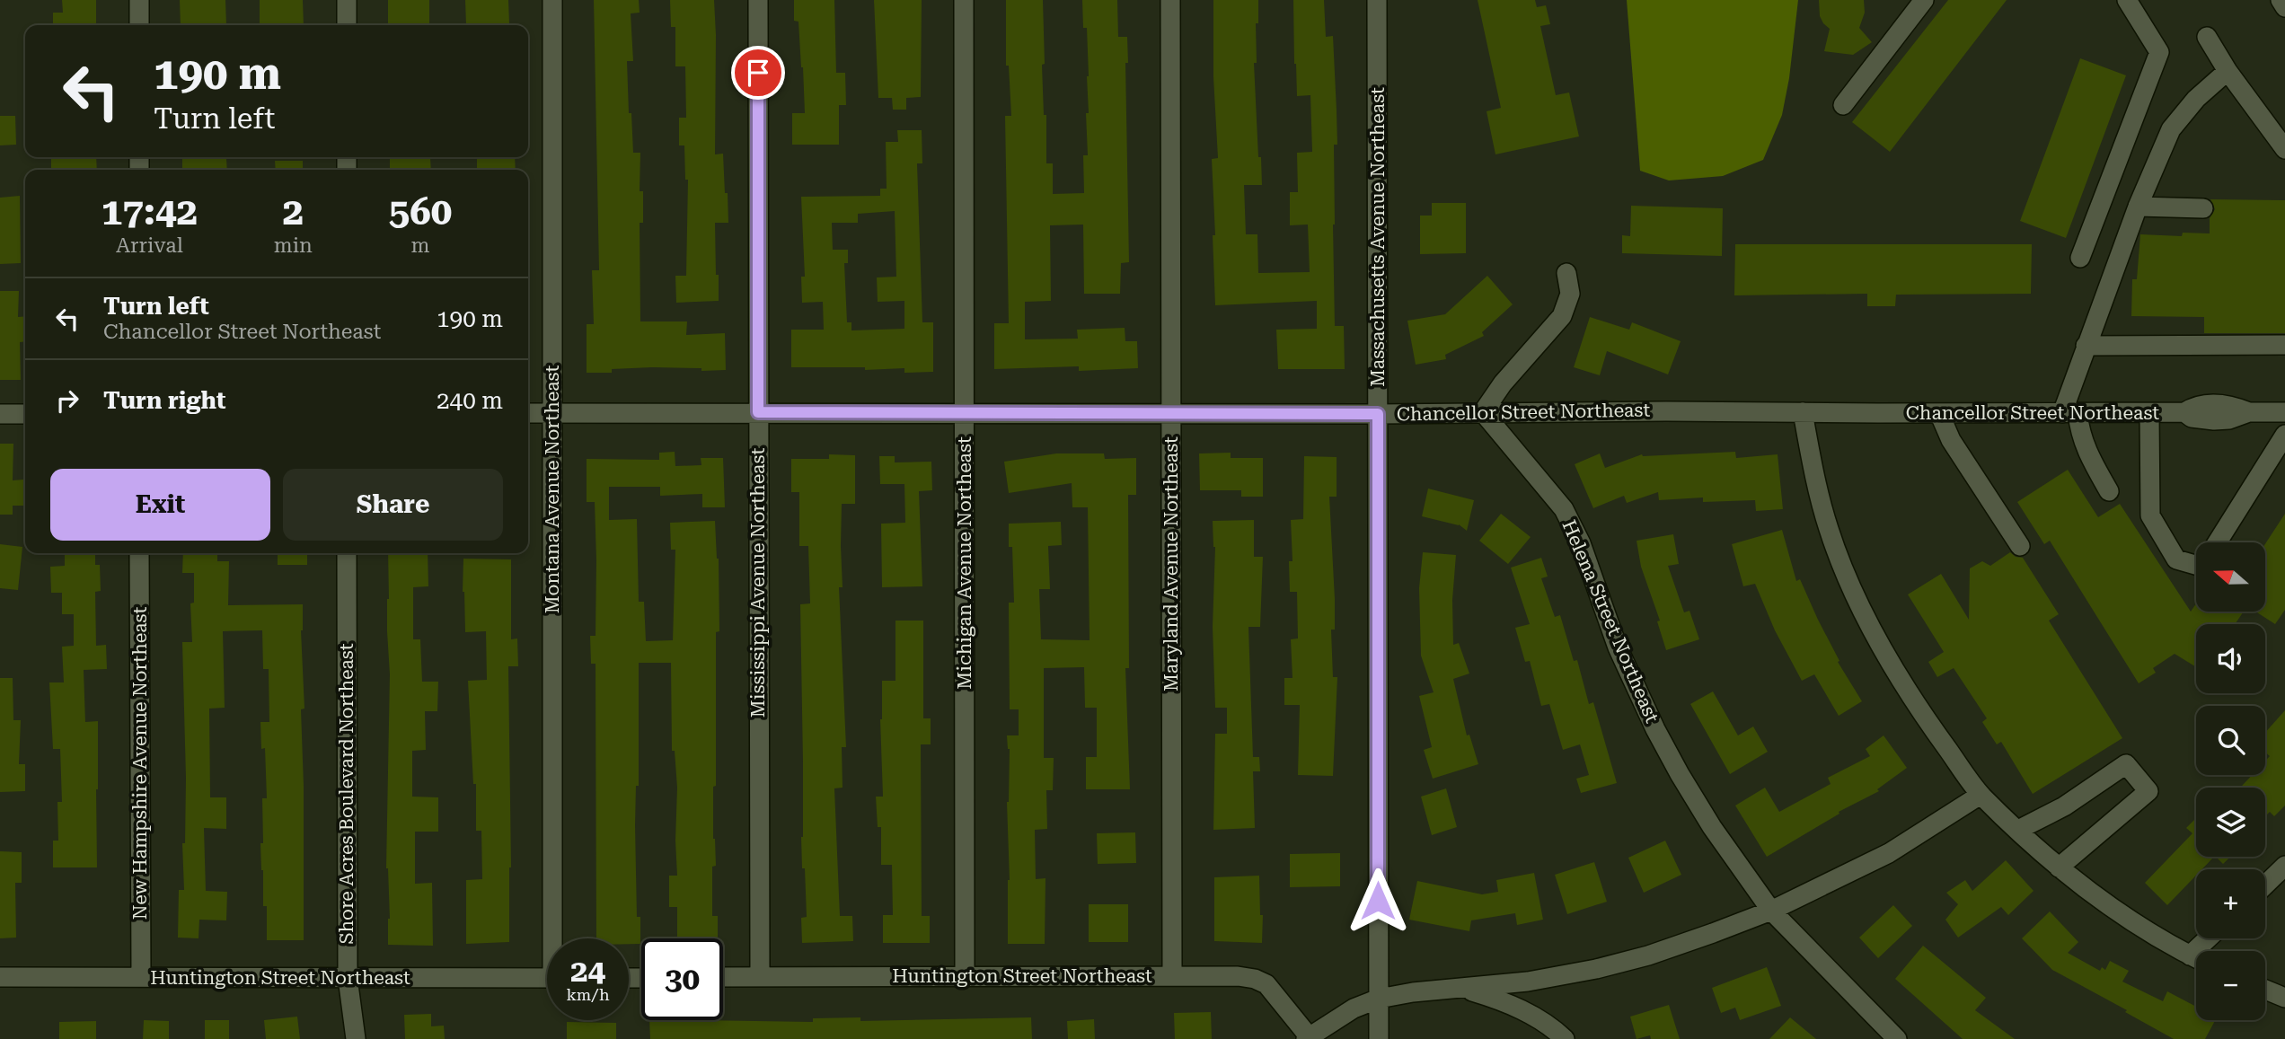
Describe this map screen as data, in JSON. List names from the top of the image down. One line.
{"streets":{"street":["Massachusetts Avenue Northeast","Chancellor Street Northeast","Montana Avenue Northeast","Michigan Avenue Northeast","Maryland Avenue Northeast","Mississippi Avenue Northeast","Helena Street Northeast","New Hampshire Avenue Northeast","Shore Acres Boulevard Northeast","Huntington Street Northeast"]},"crossings":[["Massachusetts Avenue Northeast","Chancellor Street Northeast"],["Chancellor Street Northeast","Montana Avenue Northeast"],["Chancellor Street Northeast","Michigan Avenue Northeast"],["Chancellor Street Northeast","Maryland Avenue Northeast"],["Chancellor Street Northeast","Mississippi Avenue Northeast"],["Chancellor Street Northeast","Helena Street Northeast"],["Michigan Avenue Northeast","Huntington Street Northeast"],["Maryland Avenue Northeast","Huntington Street Northeast"],["Mississippi Avenue Northeast","Huntington Street Northeast"],["New Hampshire Avenue Northeast","Huntington Street Northeast"],["Shore Acres Boulevard Northeast","Huntington Street Northeast"]],"north":"left","page":{"turn":["190 m","Turn left"],"eta":["17:42","Arrival","2","min","560","m"],"list":[{"name":"Turn left","note":"Chancellor Street Northeast","value":"190 m"},{"name":"Turn right","value":"240 m"}],"buttons":["Exit","Share"],"map_buttons":["+","−"],"speed":"24 km/h","limit":"30"}}
